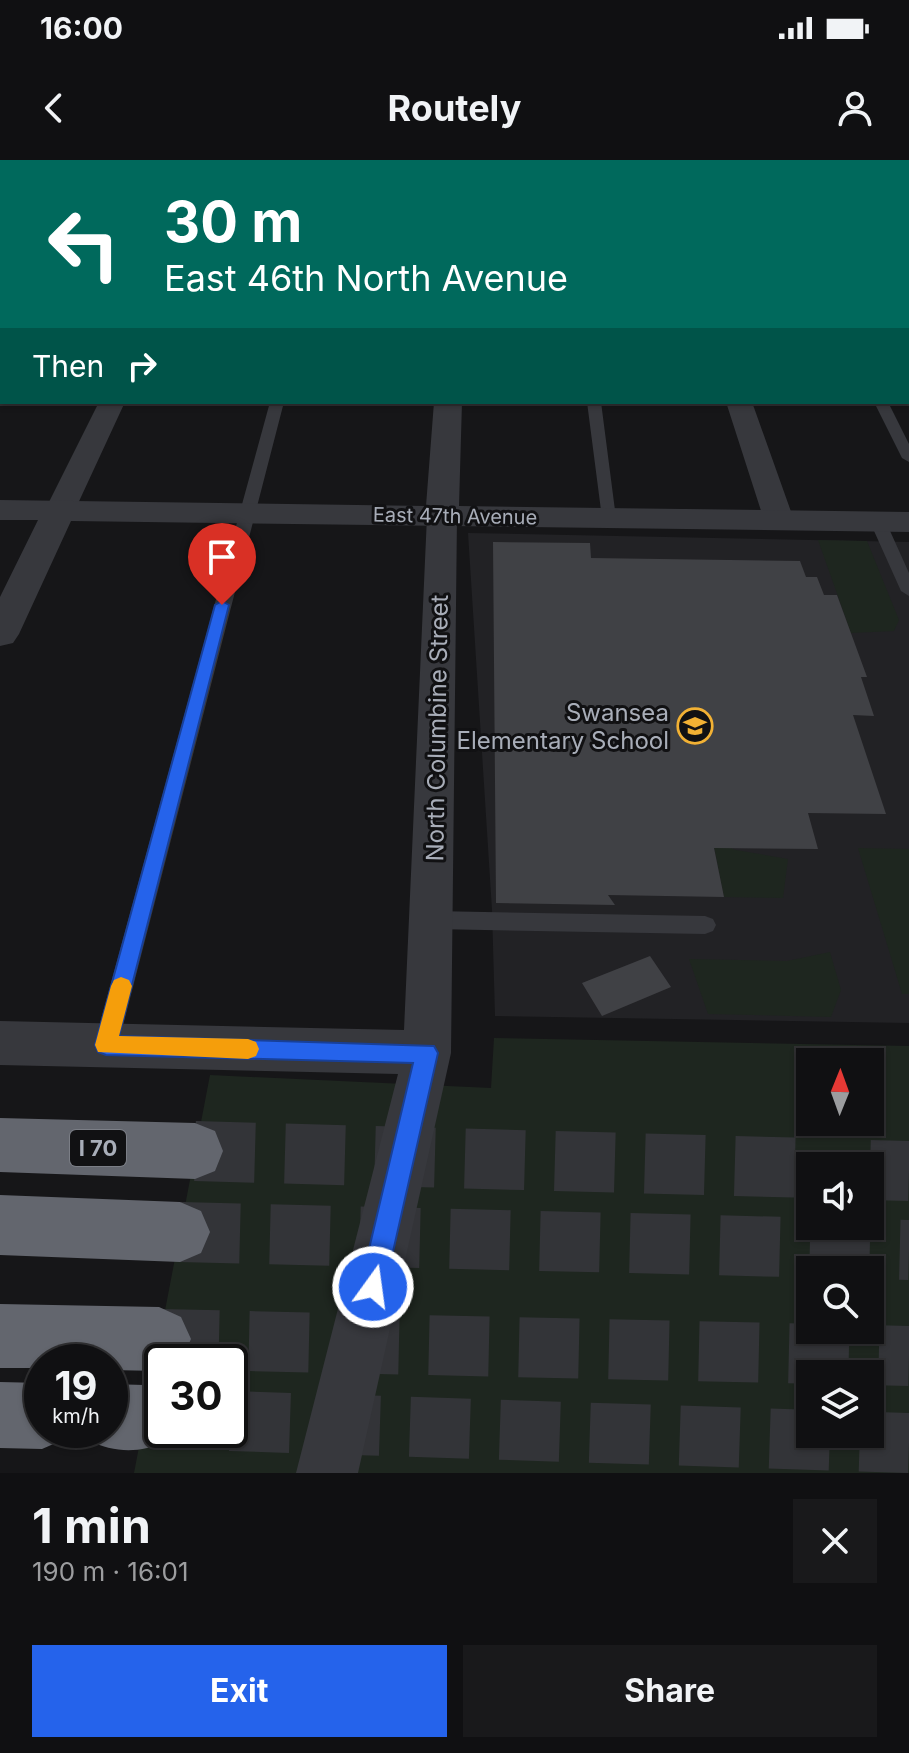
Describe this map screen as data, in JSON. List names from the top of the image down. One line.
{"streets":{"highway":["I 70"],"street":["East 47th Avenue","North Columbine Street"]},"crossings":[["East 47th Avenue","North Columbine Street"]],"places":{"school or university":["Swansea Elementary School"]},"north":"top","page":{"status":"16:00","header":"Routely","turn":["30 m","East 46th North Avenue"],"then":"Then","speed":"19 km/h","limit":"30","heading":["1 min","190 m · 16:01"],"buttons":["Exit","Share"]}}
